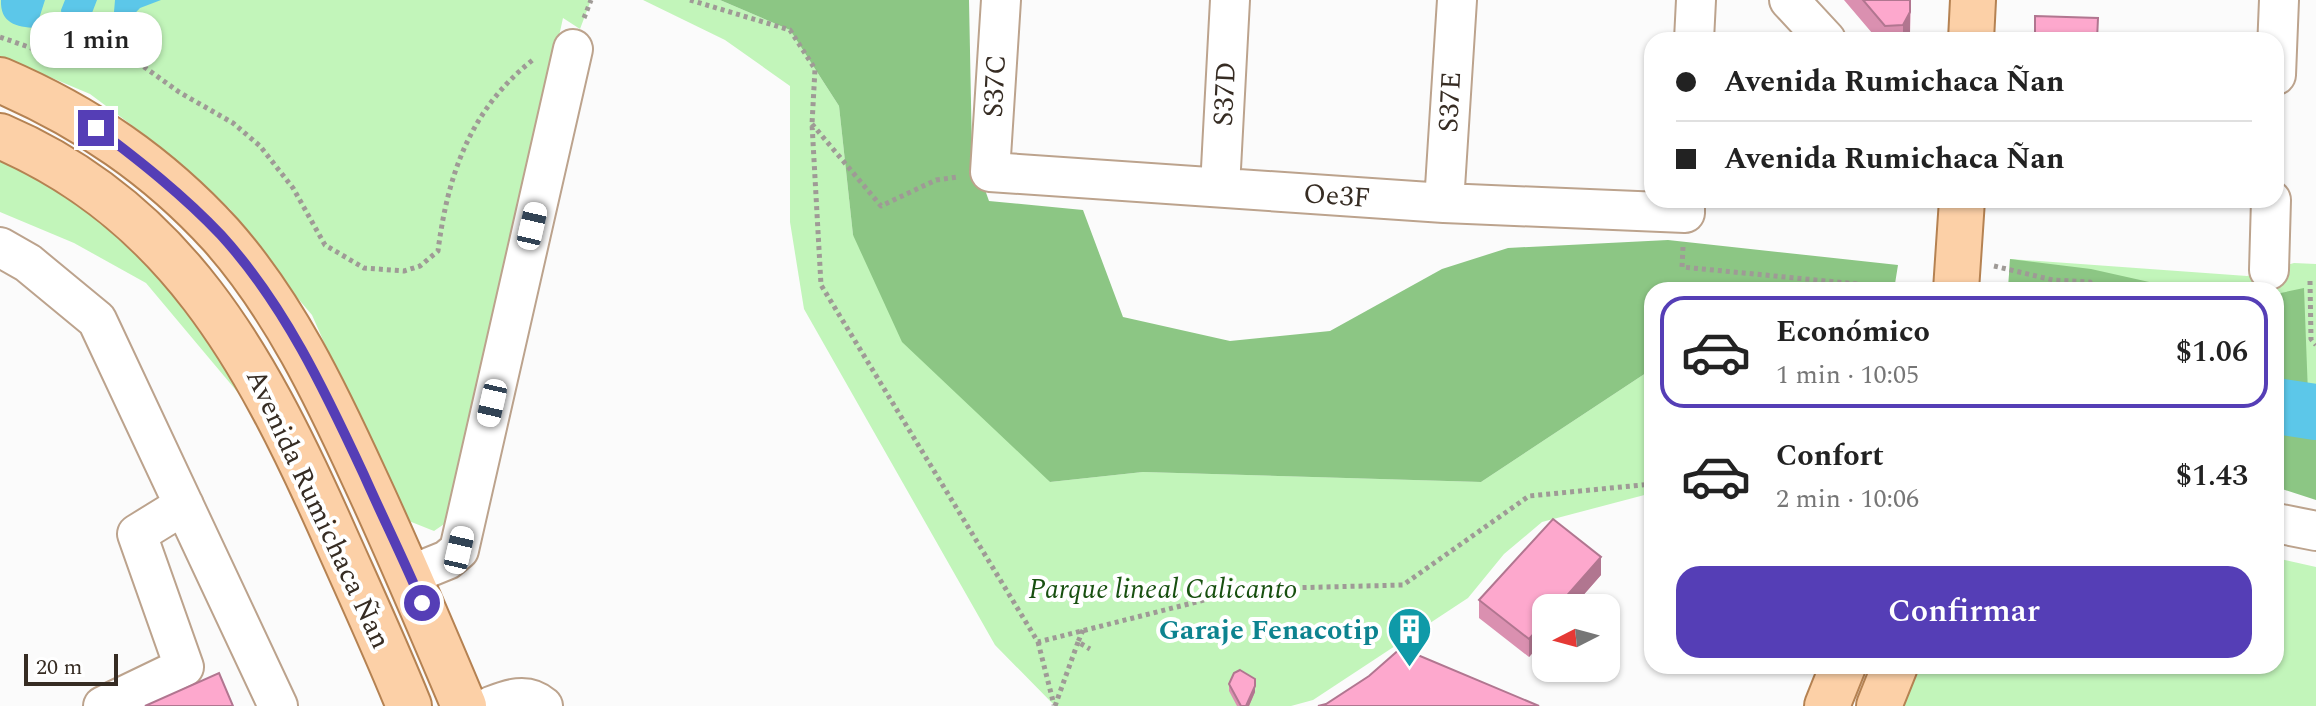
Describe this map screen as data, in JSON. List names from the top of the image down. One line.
{"streets":{"main road":["Avenida Rumichaca Ñan"],"street":["S37C","S37D","S37E","Oe3F"]},"crossings":[["S37C","Oe3F"],["S37D","Oe3F"],["S37E","Oe3F"]],"parks":["Parque lineal Calicanto"],"places":{"building":["Garaje Fenacotip"]},"scale_bar":"20 m","north":"left","page":{"bubble":"1 min","banner":["Avenida Rumichaca Ñan","Avenida Rumichaca Ñan"],"list":[{"name":"Económico","note":"1 min · 10:05","value":"$1.06"},{"name":"Confort","note":"2 min · 10:06","value":"$1.43"}],"buttons":"Confirmar","scale":"20 m"}}
